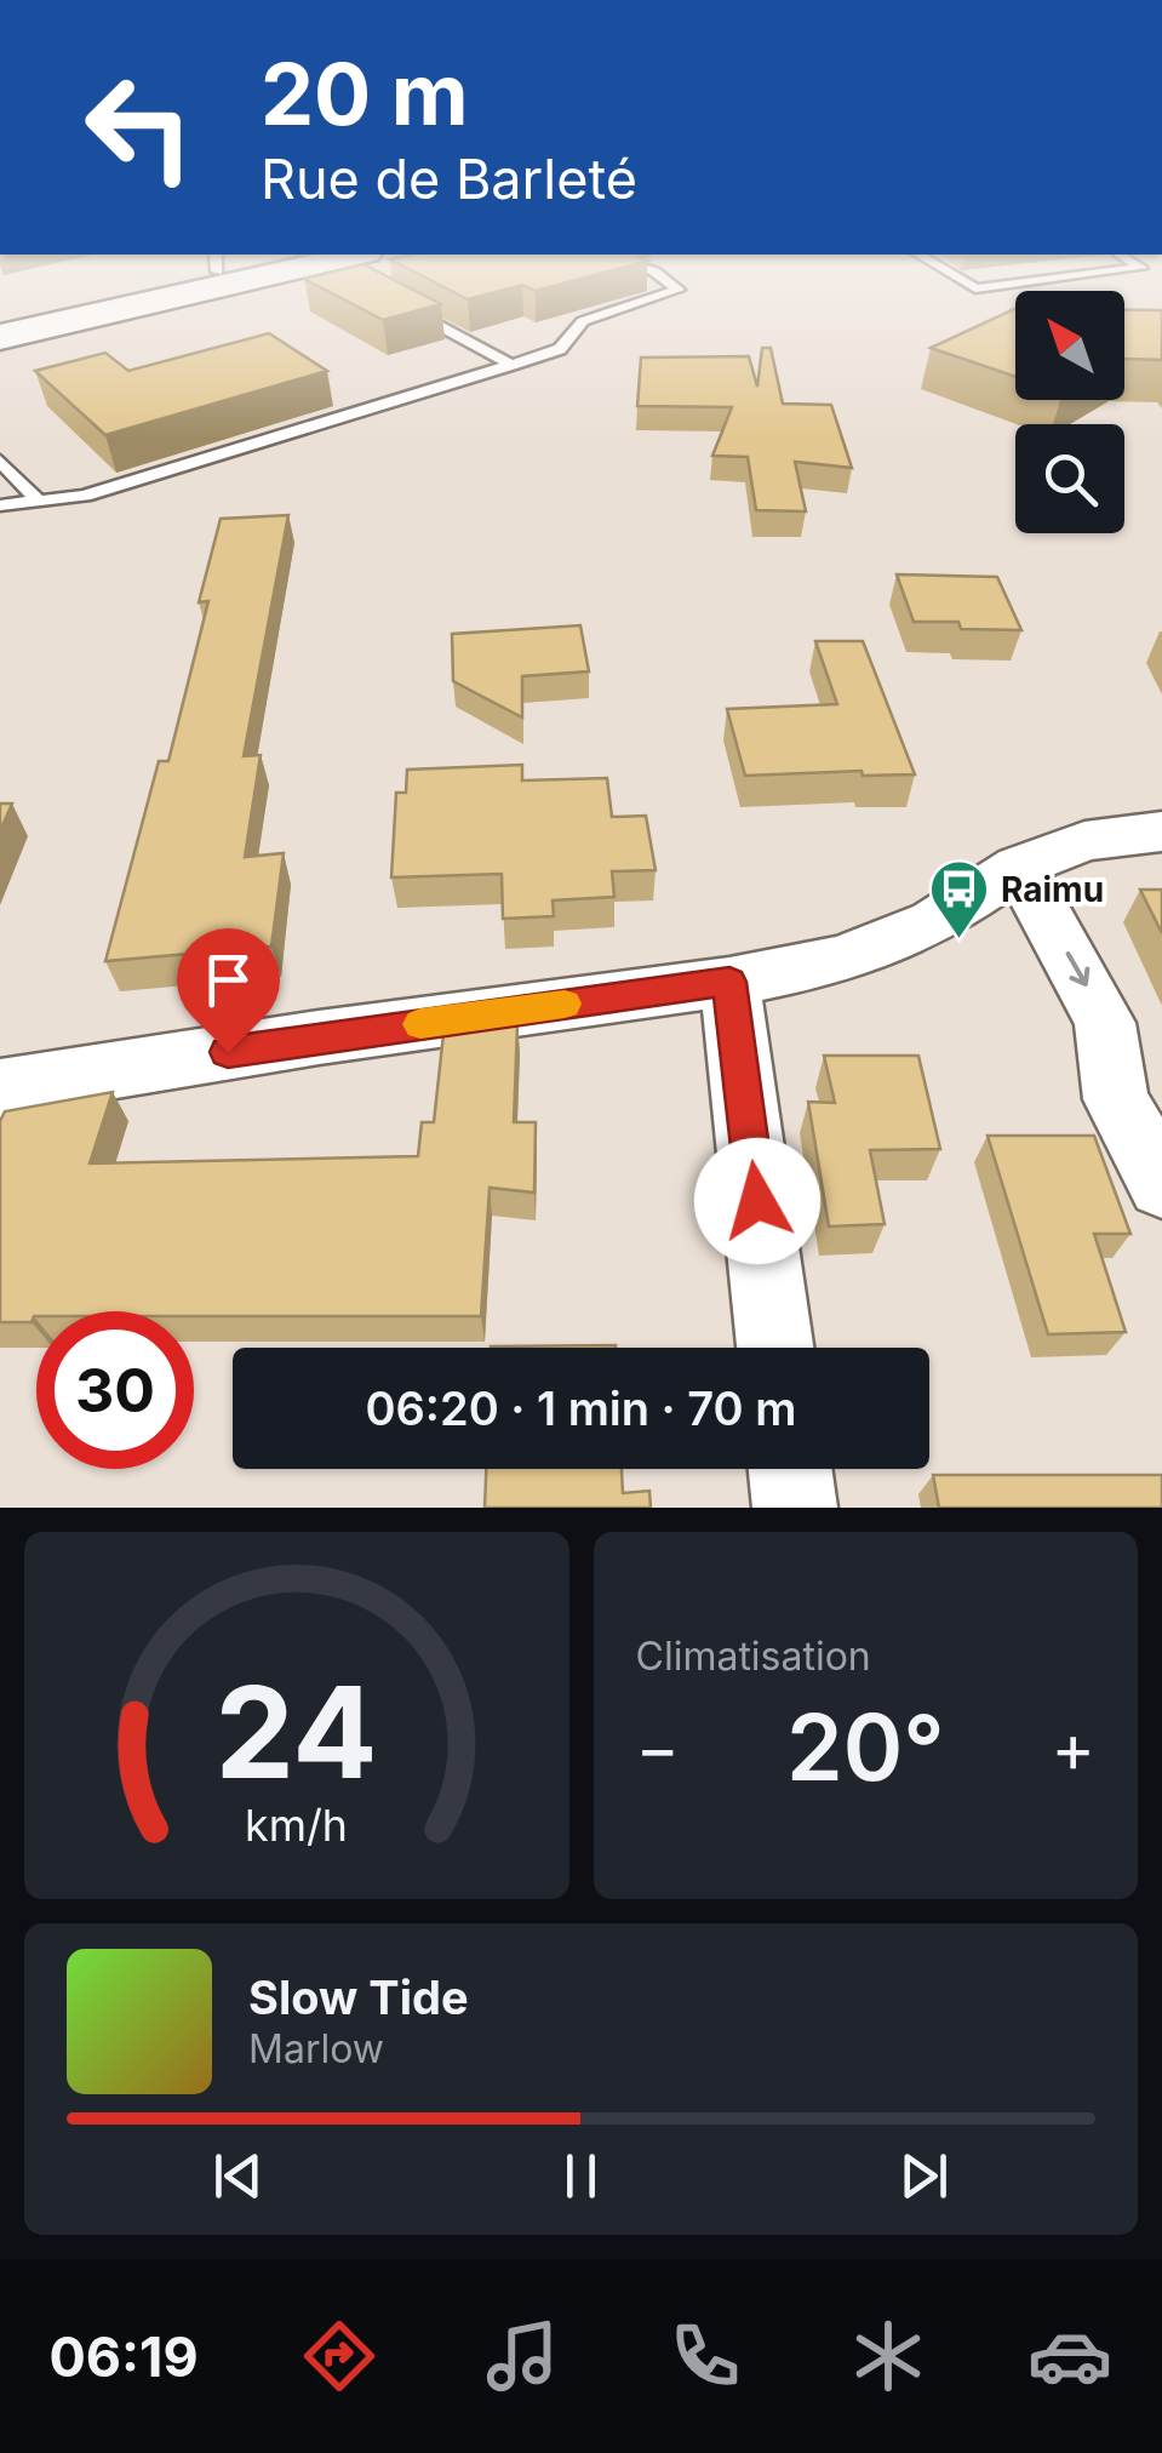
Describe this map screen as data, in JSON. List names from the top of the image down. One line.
{"places":{"bus stop":["Raimu"]},"north":"top left","page":{"turn":["20 m","Rue de Barleté"],"limit":"30","trip":"06:20 · 1 min · 70 m","tile":"Climatisation","heat":["−","20°","+"],"song":["Slow Tide","Marlow"],"tabs":"06:19","gauge":["24","km/h"]}}
